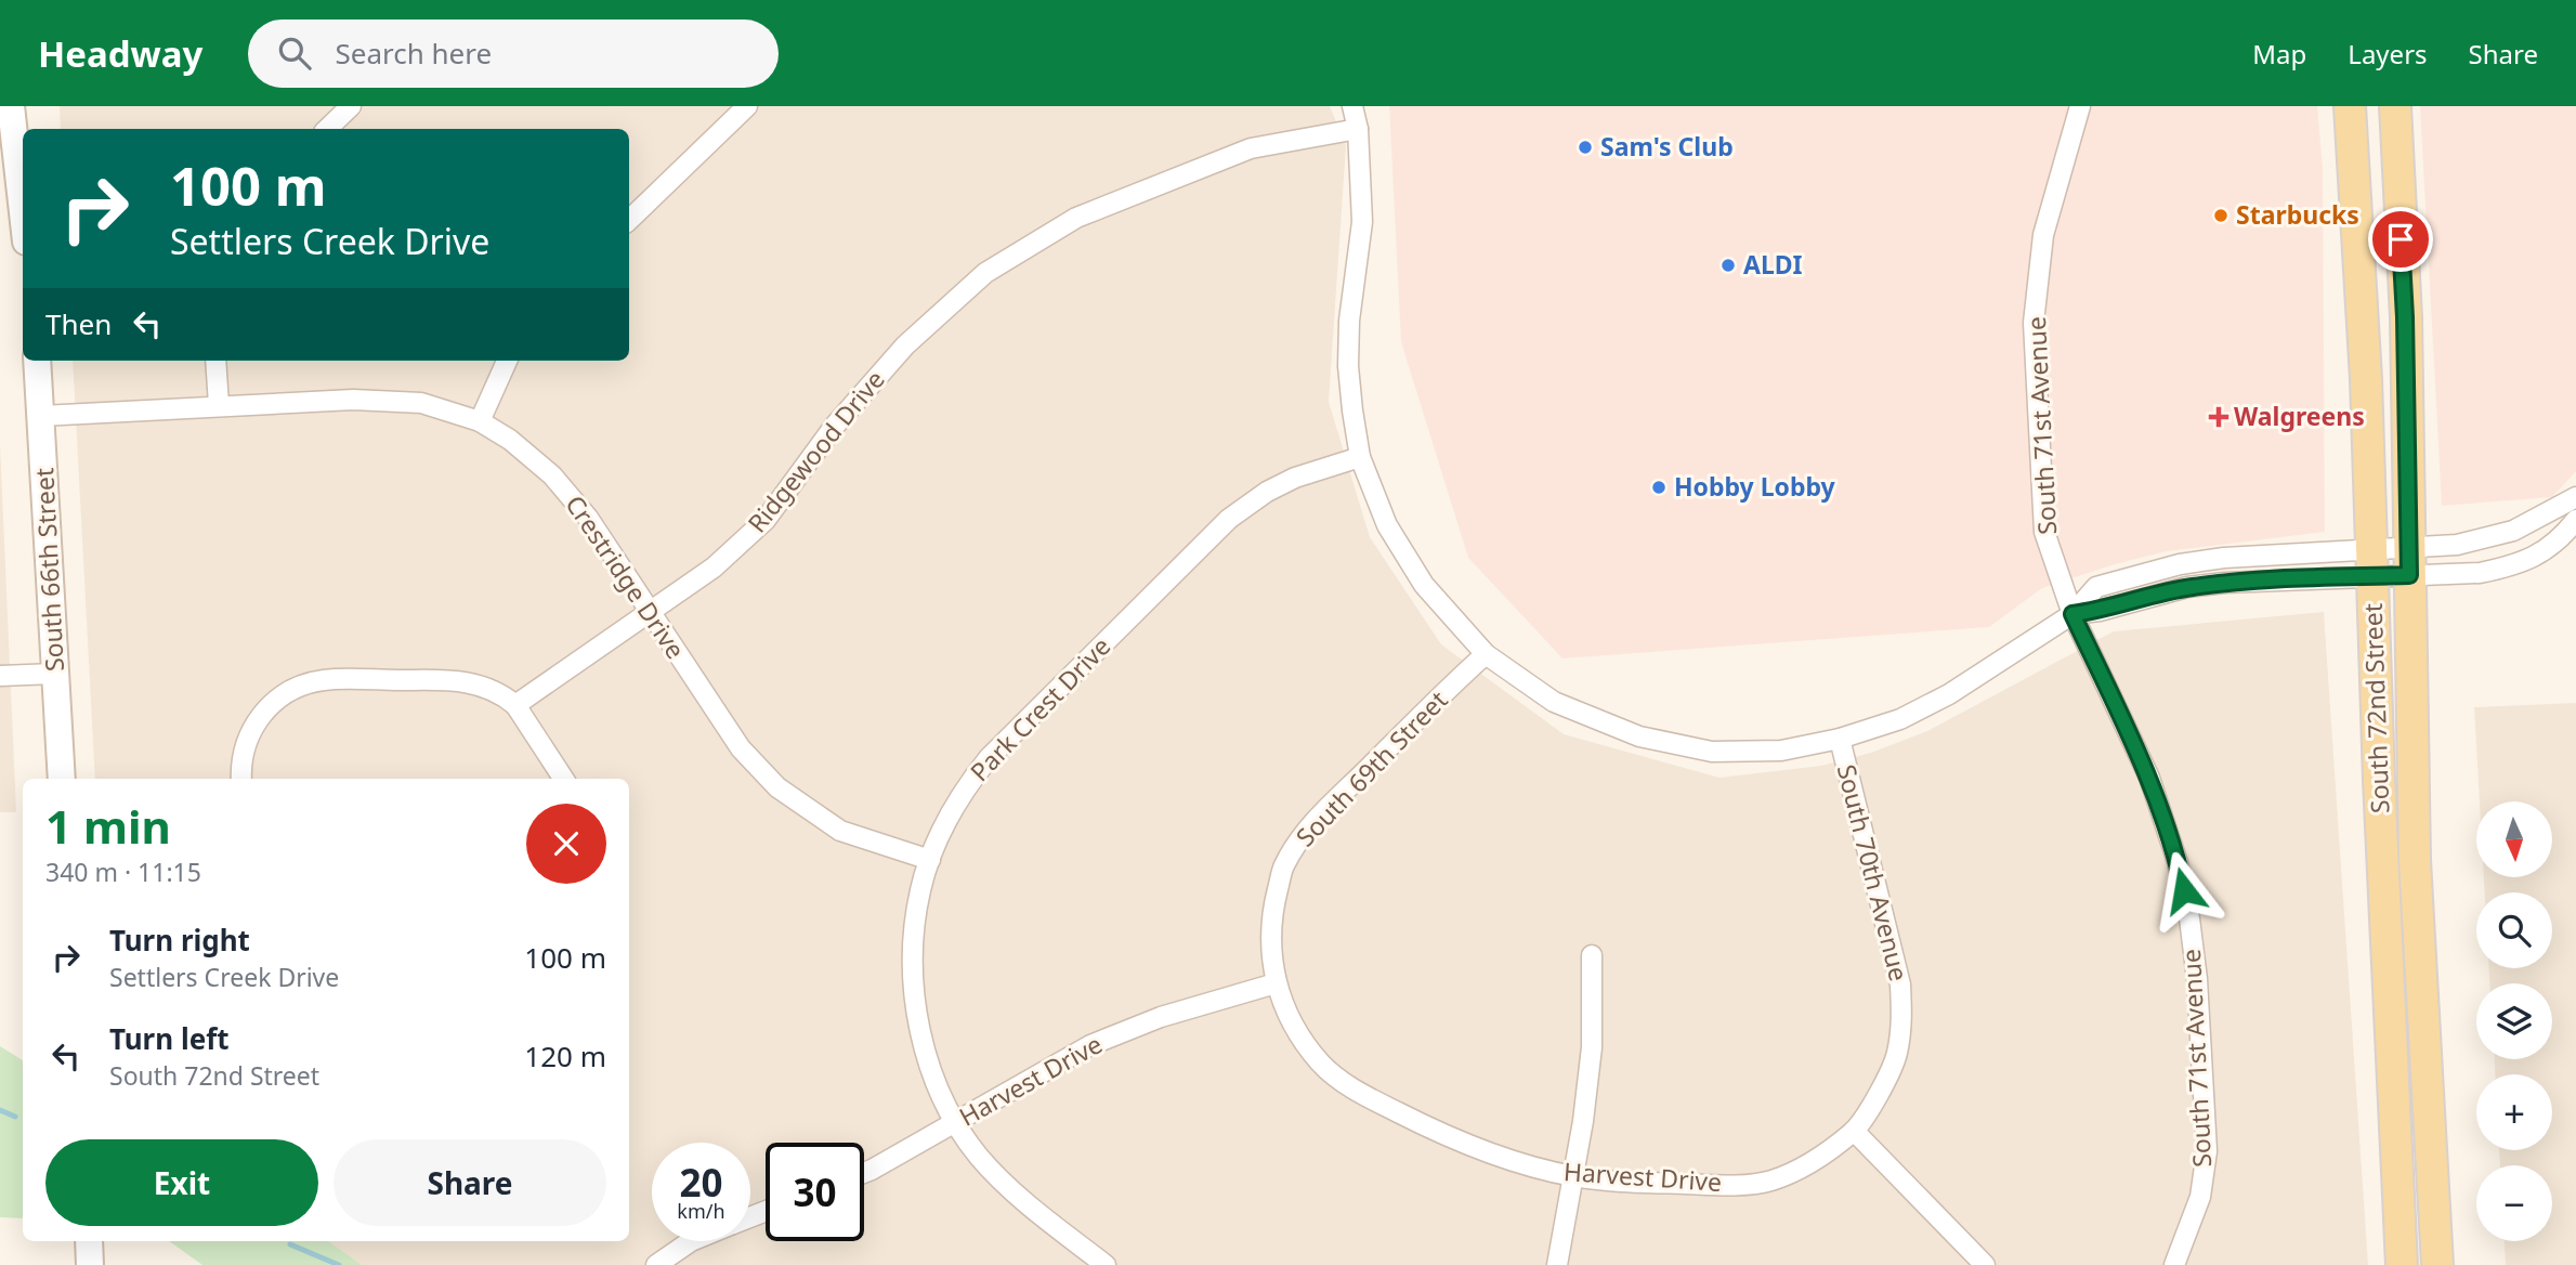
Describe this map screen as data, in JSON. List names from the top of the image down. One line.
{"streets":{"main road":["South 72nd Street"],"street":["South 71st Avenue","Ridgewood Drive","South 66th Street","Crestridge Drive","Park Crest Drive","South 69th Street","South 70th Avenue","Harvest Drive"]},"crossings":[["Ridgewood Drive","Crestridge Drive"],["South 66th Street","Crestridge Drive"],["Crestridge Drive","Park Crest Drive"],["Park Crest Drive","Harvest Drive"],["South 69th Street","Harvest Drive"],["South 70th Avenue","Harvest Drive"]],"places":{"other":["Sam's Club","Starbucks","ALDI","Hobby Lobby"],"health":["Walgreens"]},"north":"bottom","page":{"header":"Headway","search":"Search here","nav":["Map","Layers","Share"],"turn":["100 m","Settlers Creek Drive"],"then":"Then","heading":["1 min","340 m · 11:15"],"map_buttons":["+","−"],"list":[{"name":"Turn right","note":"Settlers Creek Drive","value":"100 m"},{"name":"Turn left","note":"South 72nd Street","value":"120 m"}],"buttons":["Exit","Share"],"speed":"20 km/h","limit":"30"}}
